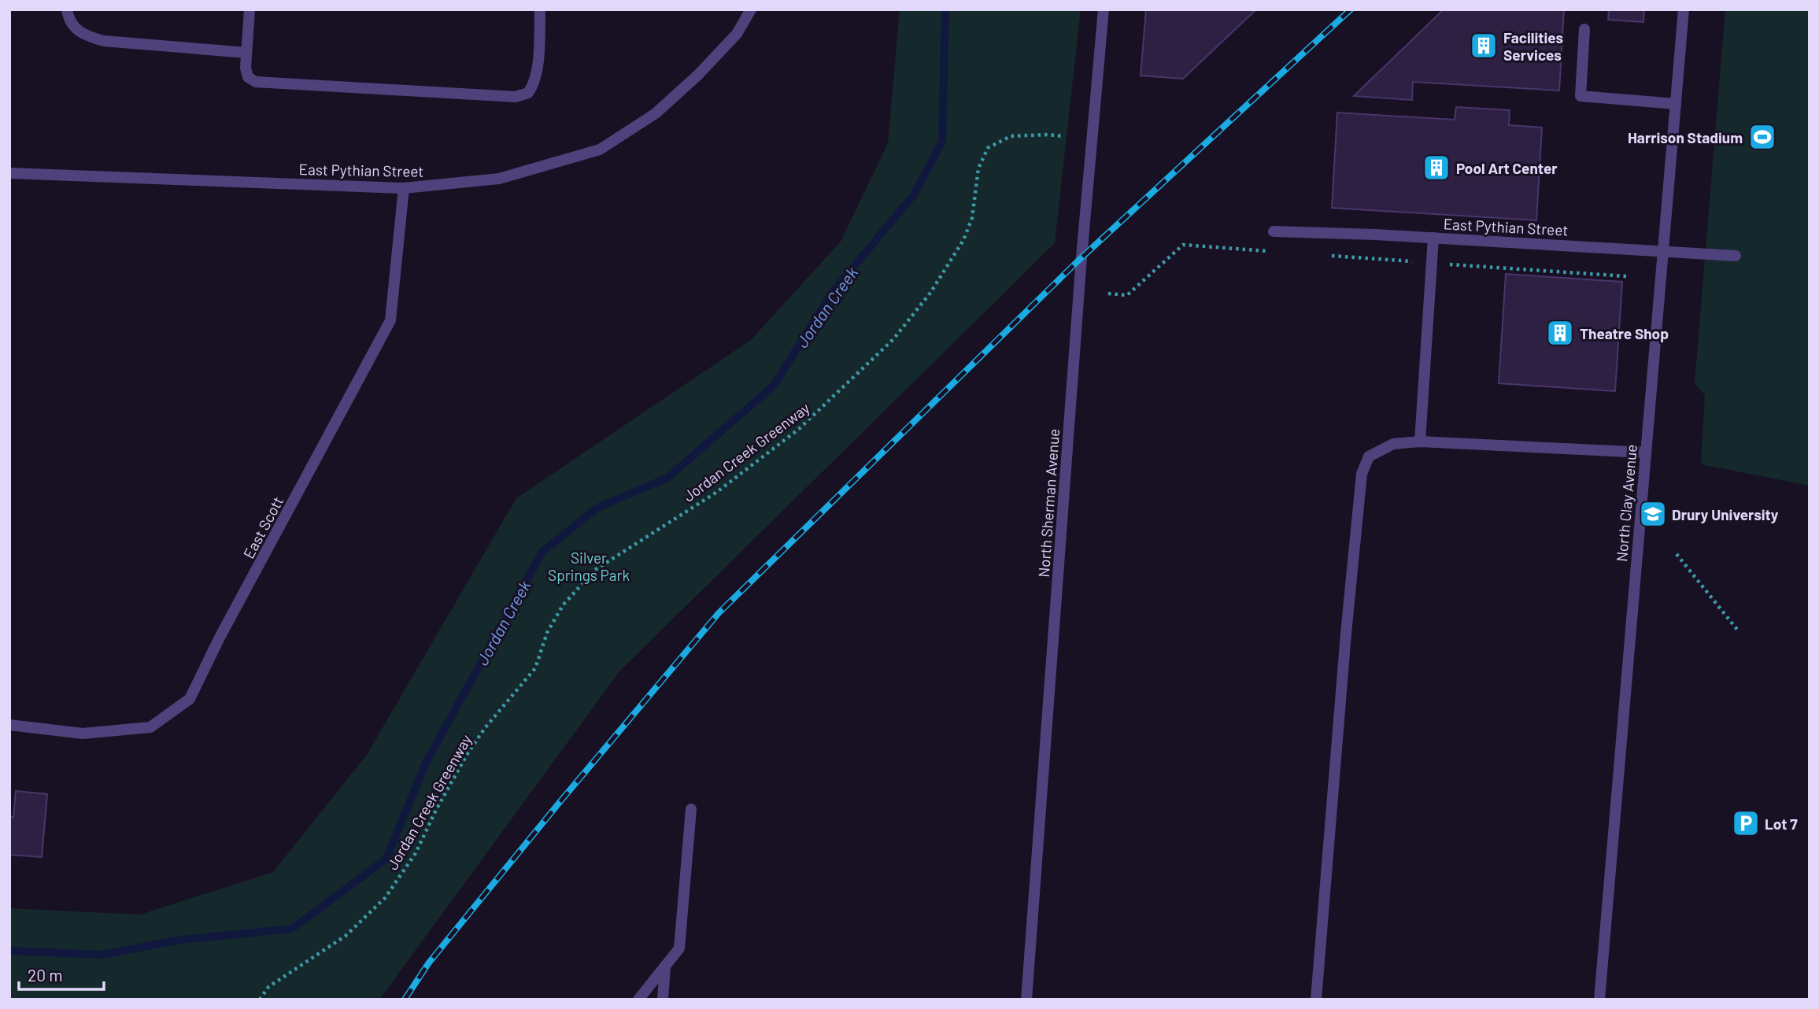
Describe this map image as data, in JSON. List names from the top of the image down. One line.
{"streets":{"street":["East Pythian Street","North Sherman Avenue","North Clay Avenue","East Scott"],"path":["Jordan Creek Greenway"]},"crossings":[["East Pythian Street","North Clay Avenue"],["East Pythian Street","East Scott"]],"water":["Jordan Creek"],"parks":["Silver Springs Park"],"places":{"building":["Facilities Services","Pool Art Center","Theatre Shop"],"sports":["Harrison Stadium"],"school or university":["Drury University"],"parking":["Lot 7"]},"scale_bar":"20 m"}
